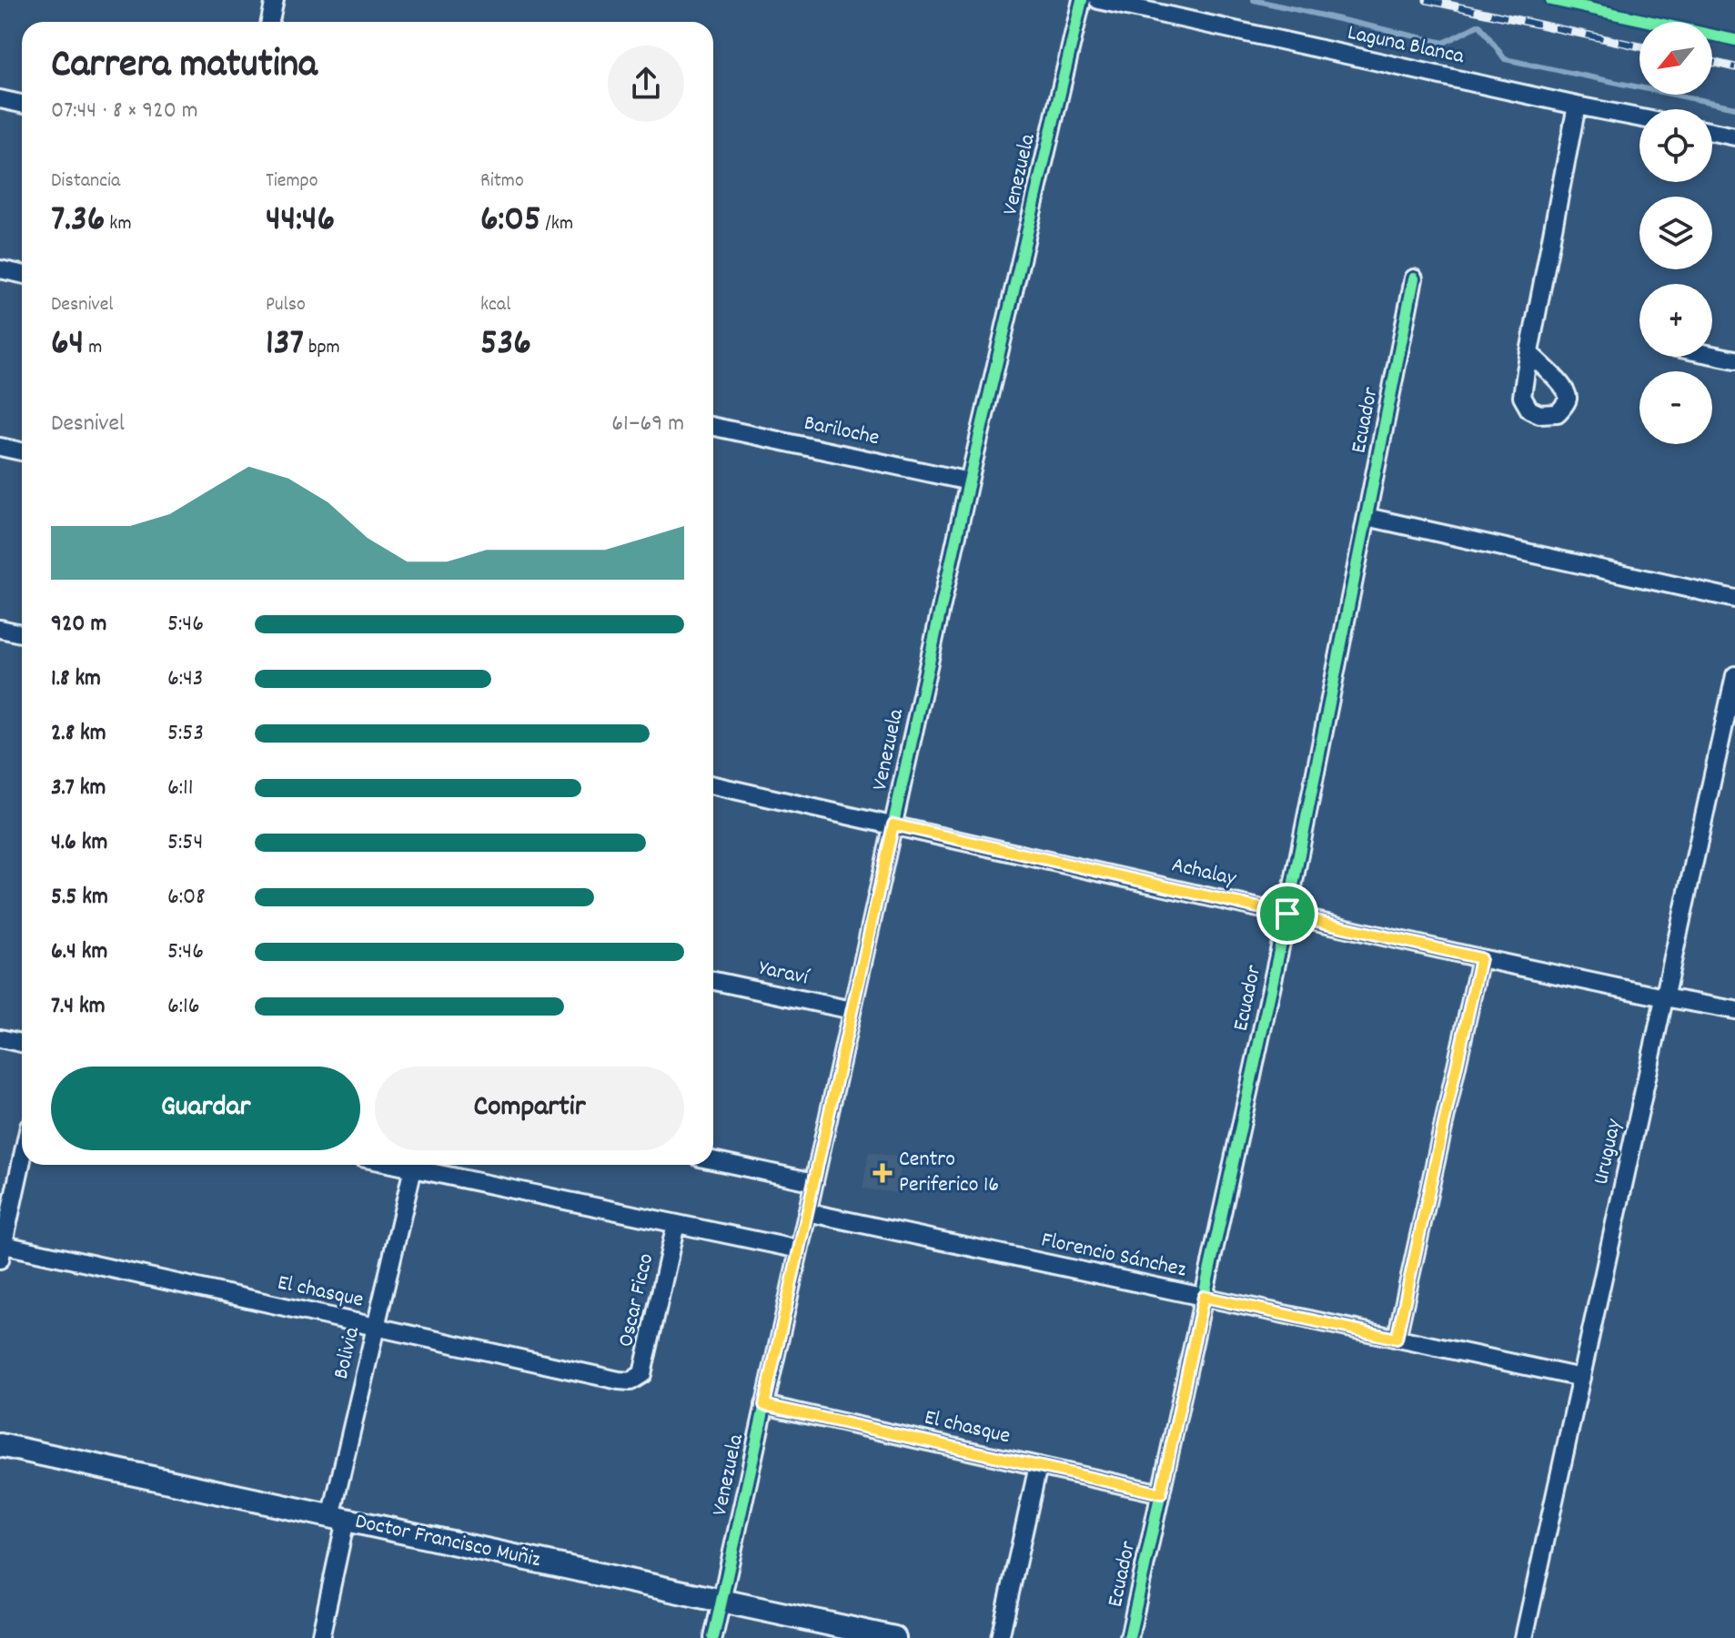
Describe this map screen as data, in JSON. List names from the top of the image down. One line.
{"streets":{"main road":["Doctor Francisco Muñiz"],"street":["Laguna Blanca","Venezuela","Ecuador","Bariloche","Achalay","Yaraví","Uruguay","Florencio Sánchez","El chasque","Oscar Ficco","Bolivia"]},"crossings":[["Venezuela","Bariloche"],["Venezuela","Achalay"],["Venezuela","Yaraví"],["Venezuela","Florencio Sánchez"],["Venezuela","El chasque"],["Venezuela","Doctor Francisco Muñiz"],["Ecuador","Achalay"],["Ecuador","Florencio Sánchez"],["Ecuador","El chasque"],["Achalay","Uruguay"],["Uruguay","Florencio Sánchez"],["El chasque","Oscar Ficco"],["El chasque","Bolivia"],["Bolivia","Doctor Francisco Muñiz"]],"places":{"health":["Centro Periferico 16"]},"north":"bottom left","page":{"map_buttons":["+","−"],"heading":["Carrera matutina","07:44 · 8 × 920 m"],"stats":[["Distancia","7.36 km"],["Tiempo","44:46"],["Ritmo","6:05 /km"],["Desnivel","64 m"],["Pulso","137 bpm"],["kcal","536"]],"chart":["Desnivel","61–69 m"],"list":[{"name":"920 m","note":"5:46"},{"name":"1.8 km","note":"6:43"},{"name":"2.8 km","note":"5:53"},{"name":"3.7 km","note":"6:11"},{"name":"4.6 km","note":"5:54"},{"name":"5.5 km","note":"6:08"},{"name":"6.4 km","note":"5:46"},{"name":"7.4 km","note":"6:16"}],"buttons":["Guardar","Compartir"]}}
